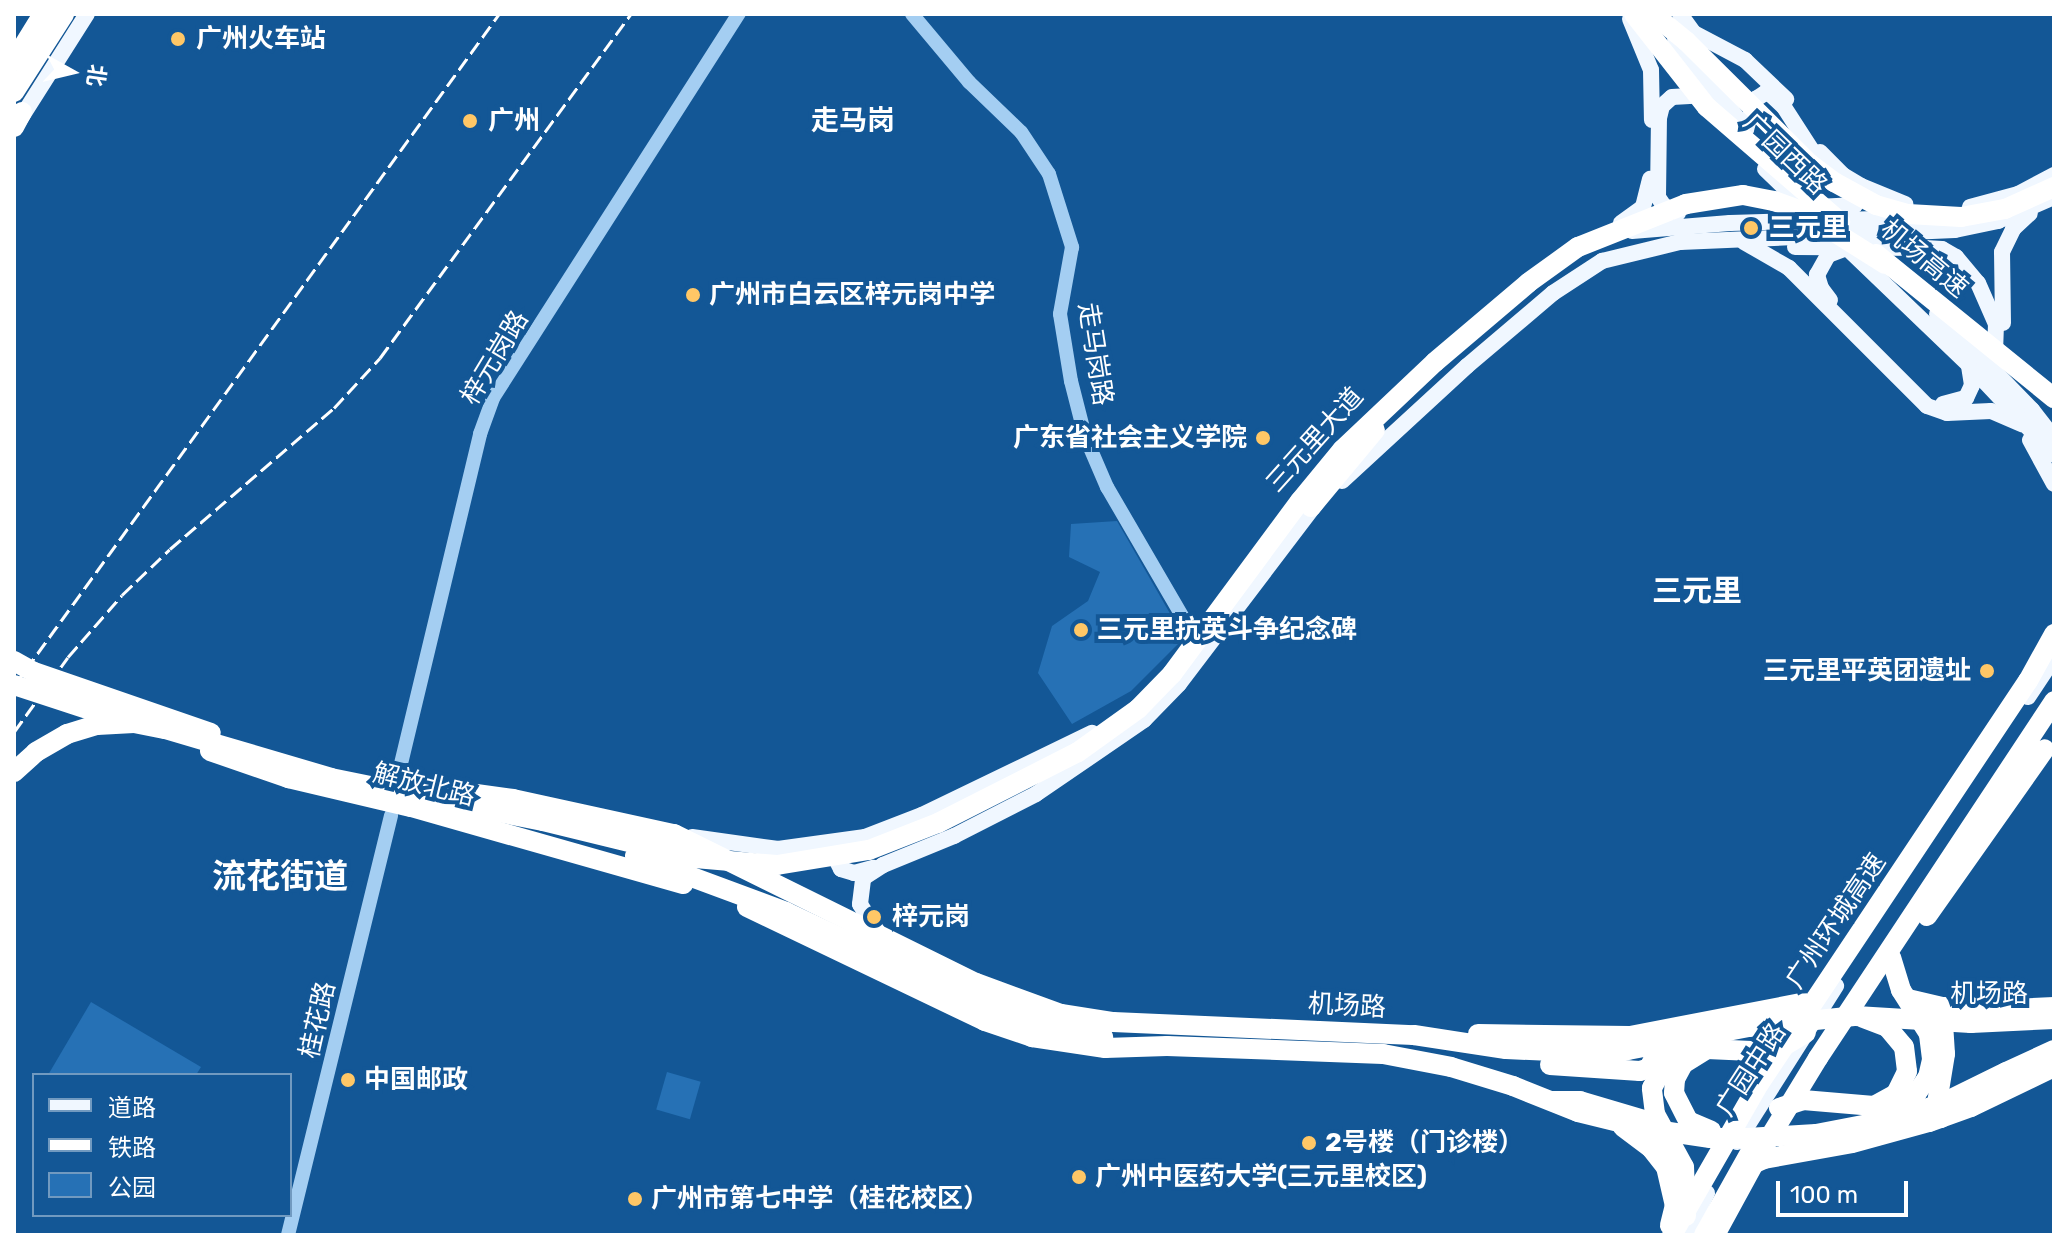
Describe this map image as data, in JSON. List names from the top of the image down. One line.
{"streets":{"highway":["机场高速","解放北路","广州环城高速","机场路","广园中路"],"main road":["广园西路","三元里大道"],"street":["走马岗路","梓元岗路","桂花路"]},"crossings":[["广园西路","机场高速"],["走马岗路","三元里大道"],["三元里大道","解放北路"],["解放北路","机场路"],["广州环城高速","广园中路"]],"districts":["走马岗","三元里","流花街道"],"places":["广州火车站","广州","三元里","广州市白云区梓元岗中学","广东省社会主义学院","三元里抗英斗争纪念碑","三元里平英团遗址","梓元岗","中国邮政","2号楼（门诊楼）","广州中医药大学(三元里校区)","广州市第七中学（桂花校区）"],"legend":["道路","铁路","公园"],"scale_bar":"100 m","north":"right"}
